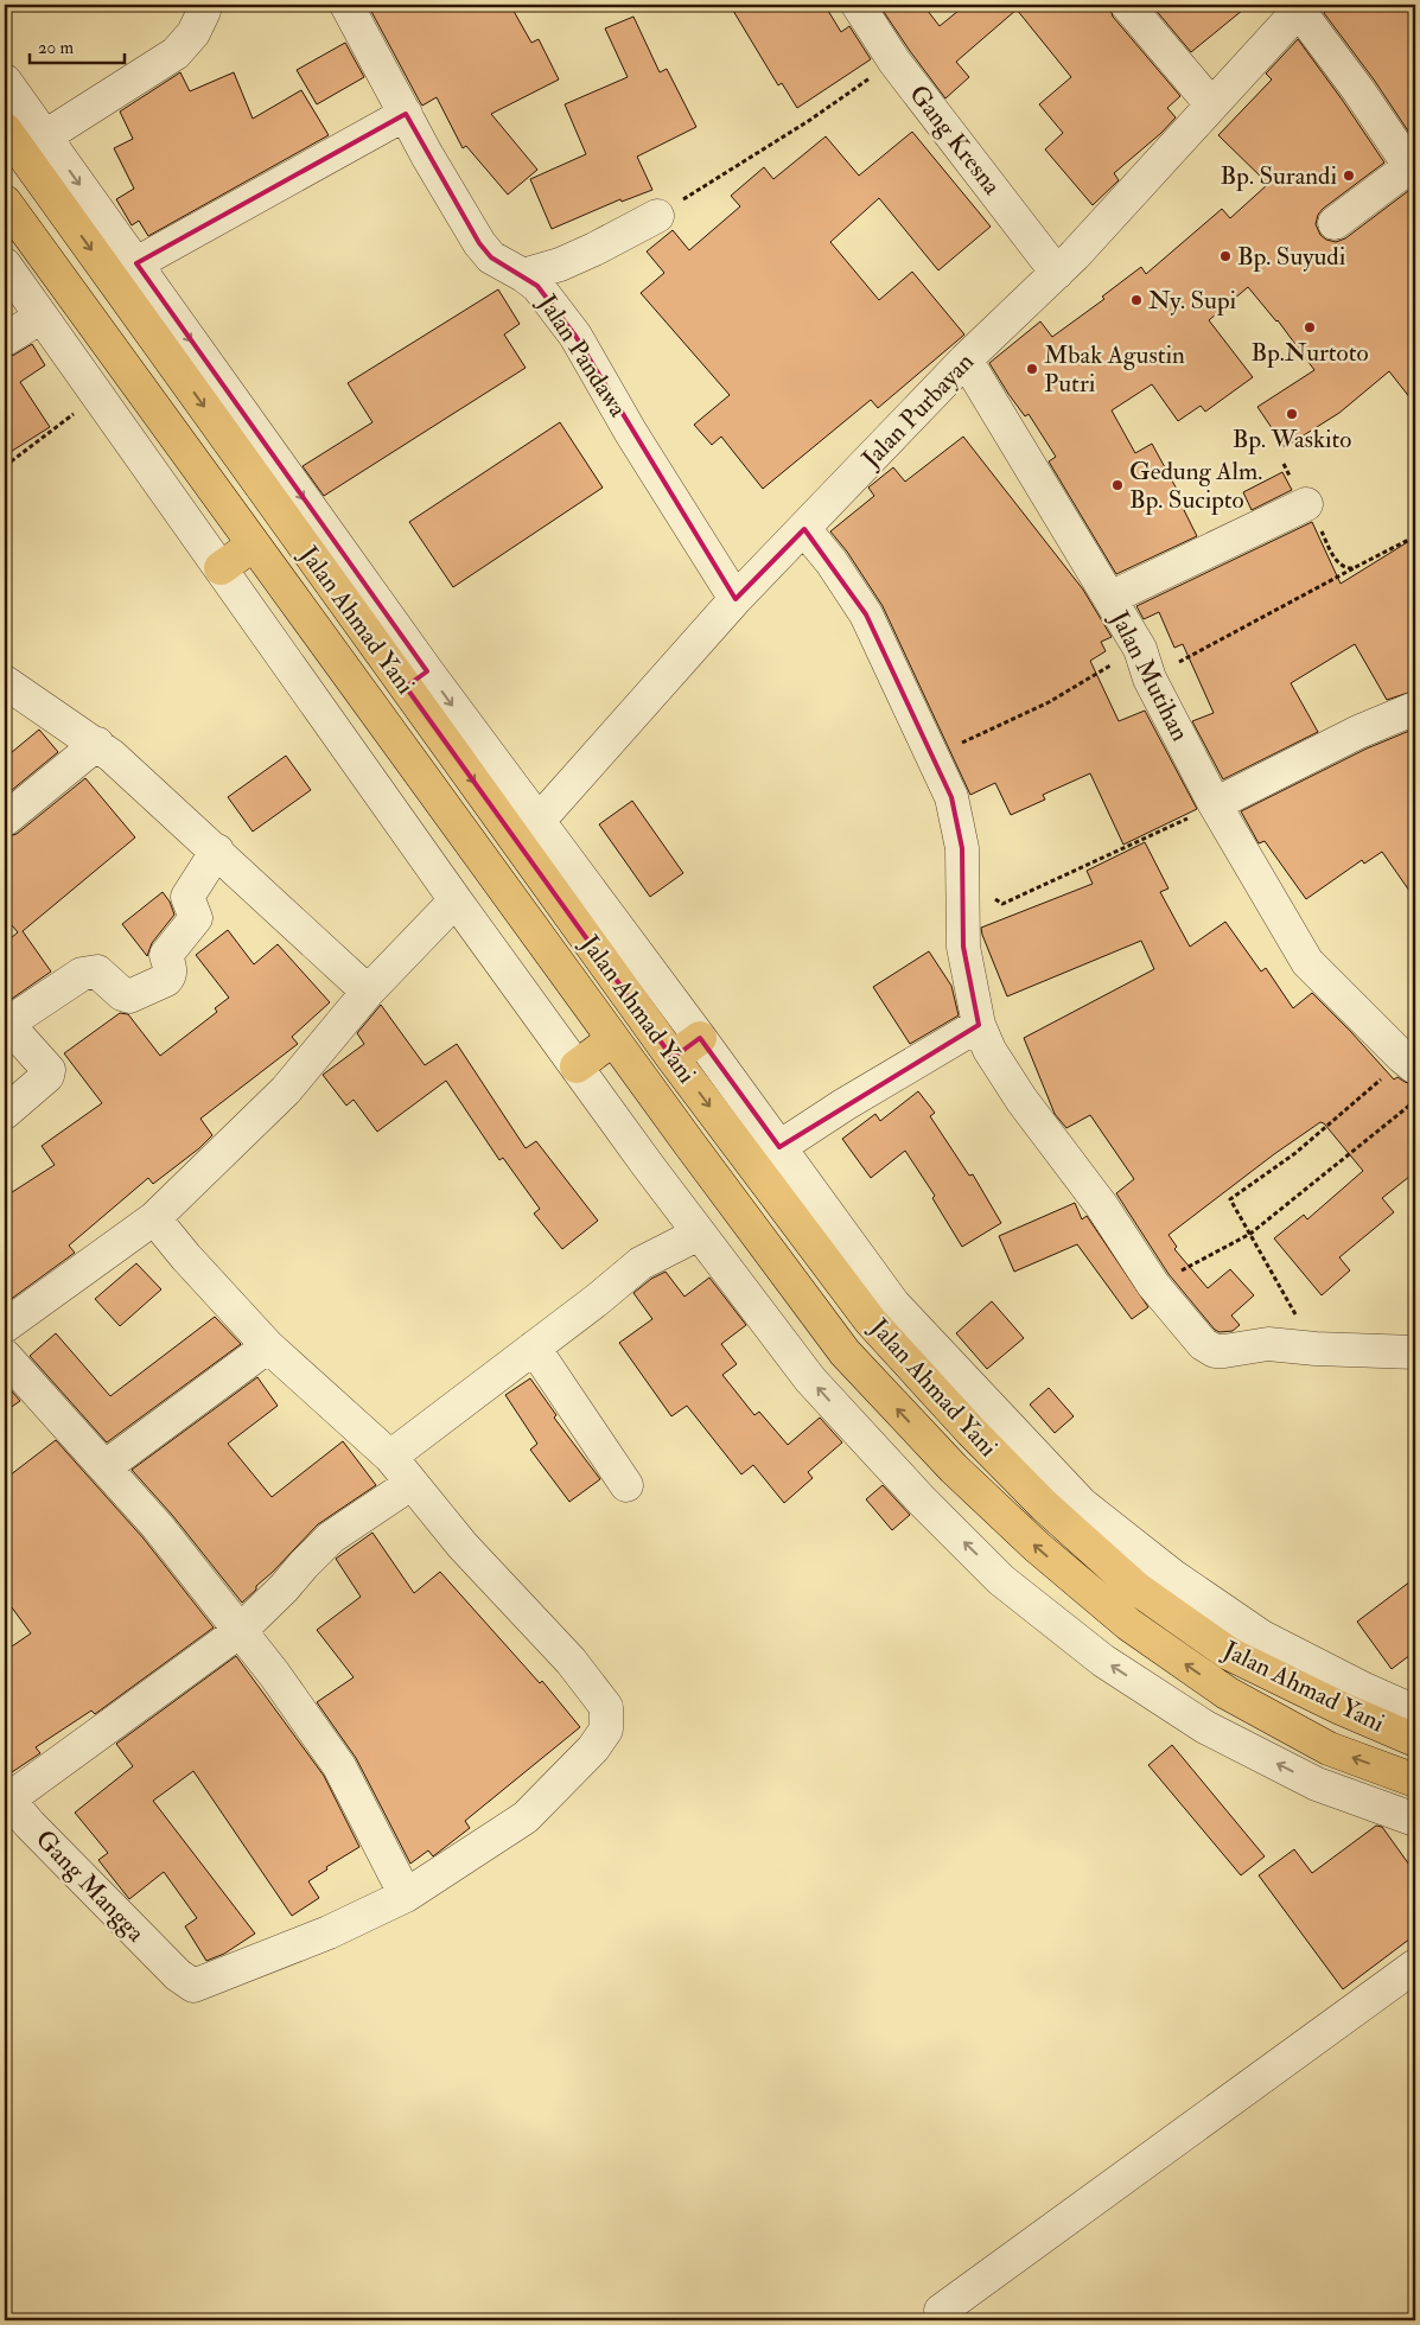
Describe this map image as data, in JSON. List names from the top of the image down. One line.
{"streets":{"highway":["Jalan Ahmad Yani"],"street":["Gang Kresna","Jalan Pandawa","Jalan Purbayan","Jalan Mutihan","Gang Mangga"]},"crossings":[["Gang Kresna","Jalan Purbayan"],["Jalan Pandawa","Jalan Purbayan"],["Jalan Purbayan","Jalan Mutihan"]],"places":["Bp. Surandi","Bp. Suyudi","Ny. Supi","Bp.Nurtoto","Mbak Agustin Putri","Bp. Waskito","Gedung Alm. Bp. Sucipto"],"scale_bar":"20 m"}
